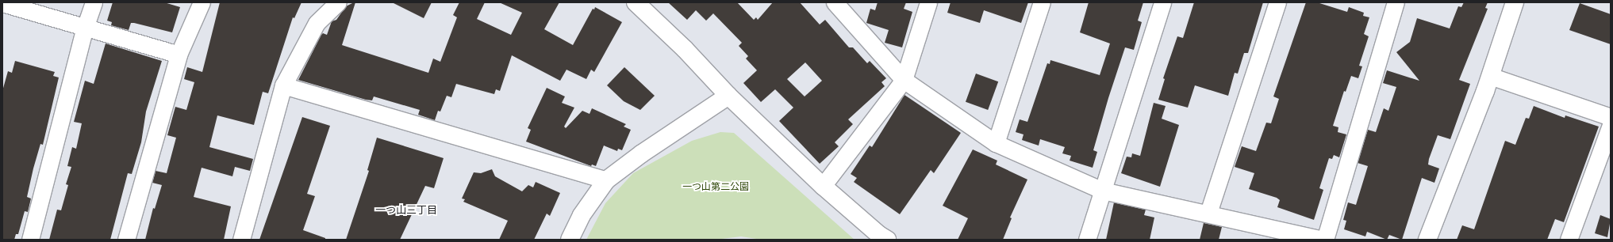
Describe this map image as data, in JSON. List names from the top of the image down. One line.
{"districts":["一つ山三丁目"],"parks":["一つ山第二公園"]}
